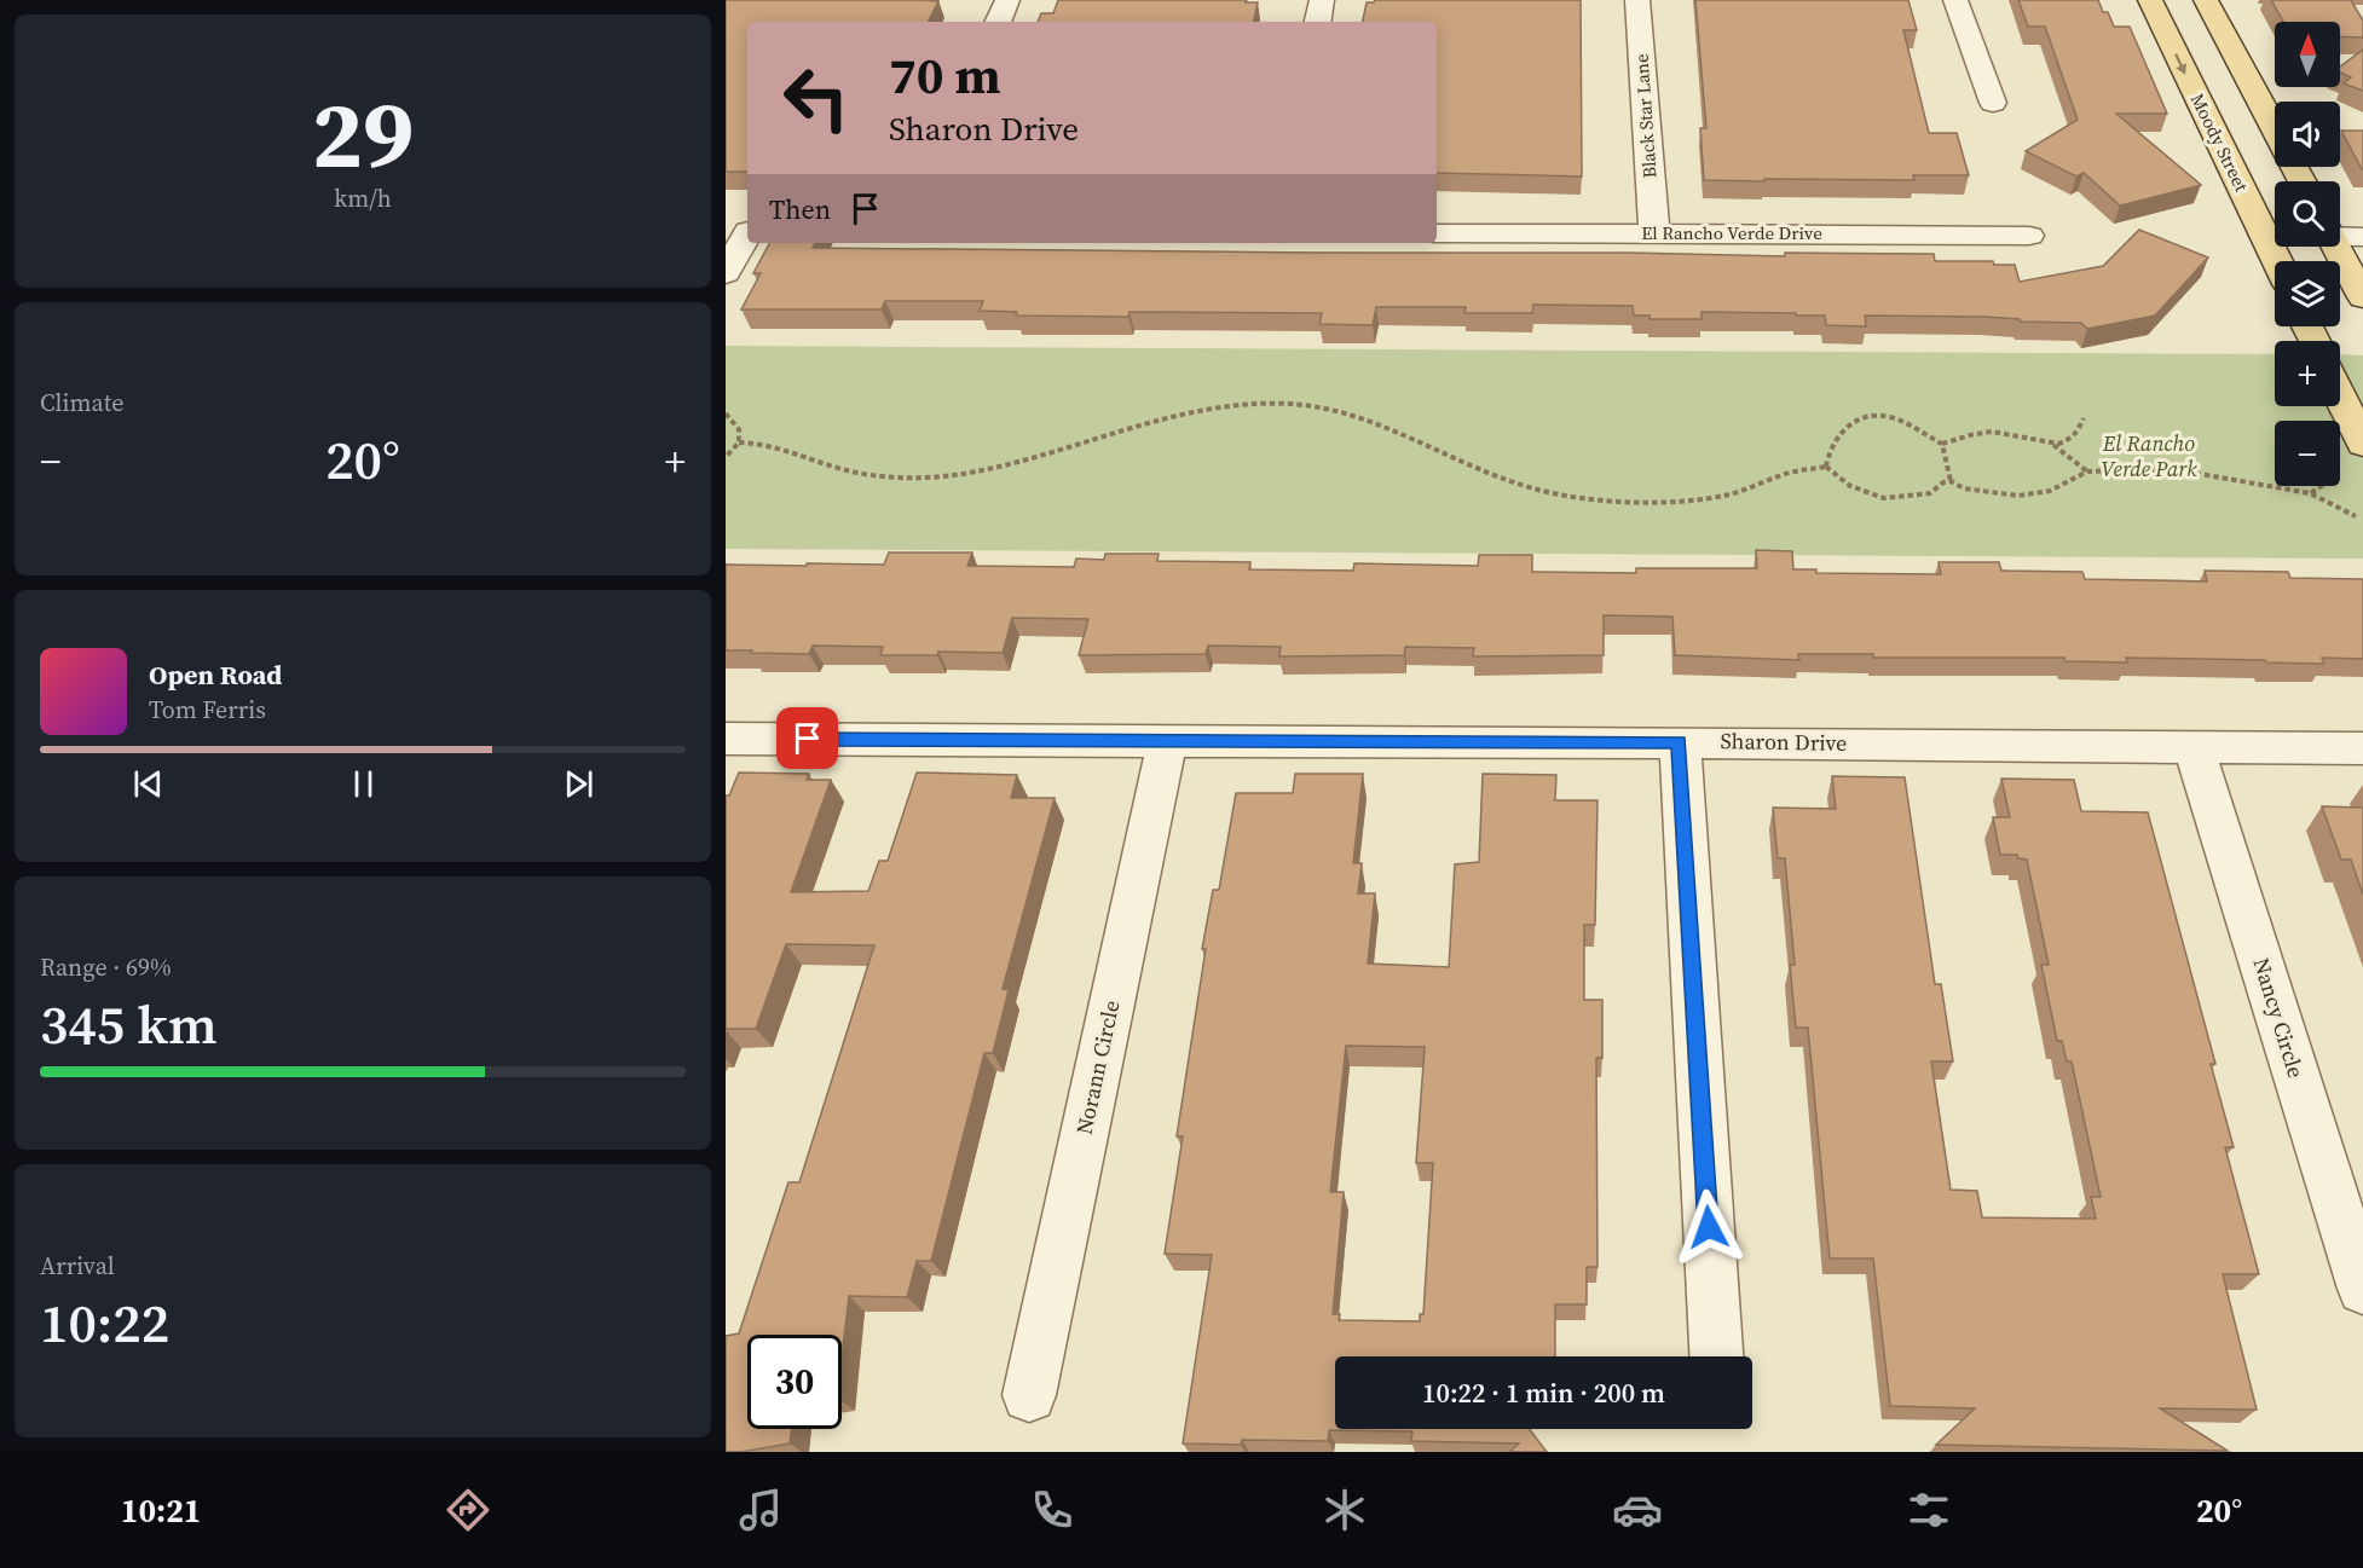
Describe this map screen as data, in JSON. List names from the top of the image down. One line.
{"streets":{"main road":["Moody Street"],"street":["Black Star Lane","El Rancho Verde Drive","Sharon Drive","Nancy Circle","Norann Circle"]},"crossings":[["Black Star Lane","El Rancho Verde Drive"],["Sharon Drive","Nancy Circle"],["Sharon Drive","Norann Circle"]],"parks":["El Rancho Verde Park"],"north":"top","page":{"tile":[["29","km/h"],"Climate",["Range · 69%","345 km"],["Arrival","10:22"]],"map_buttons":["+","−"],"turn":["70 m","Sharon Drive"],"then":"Then","heat":["−","20°","+"],"song":["Open Road","Tom Ferris"],"limit":"30","trip":"10:22 · 1 min · 200 m","tabs":["10:21","20°"]}}
